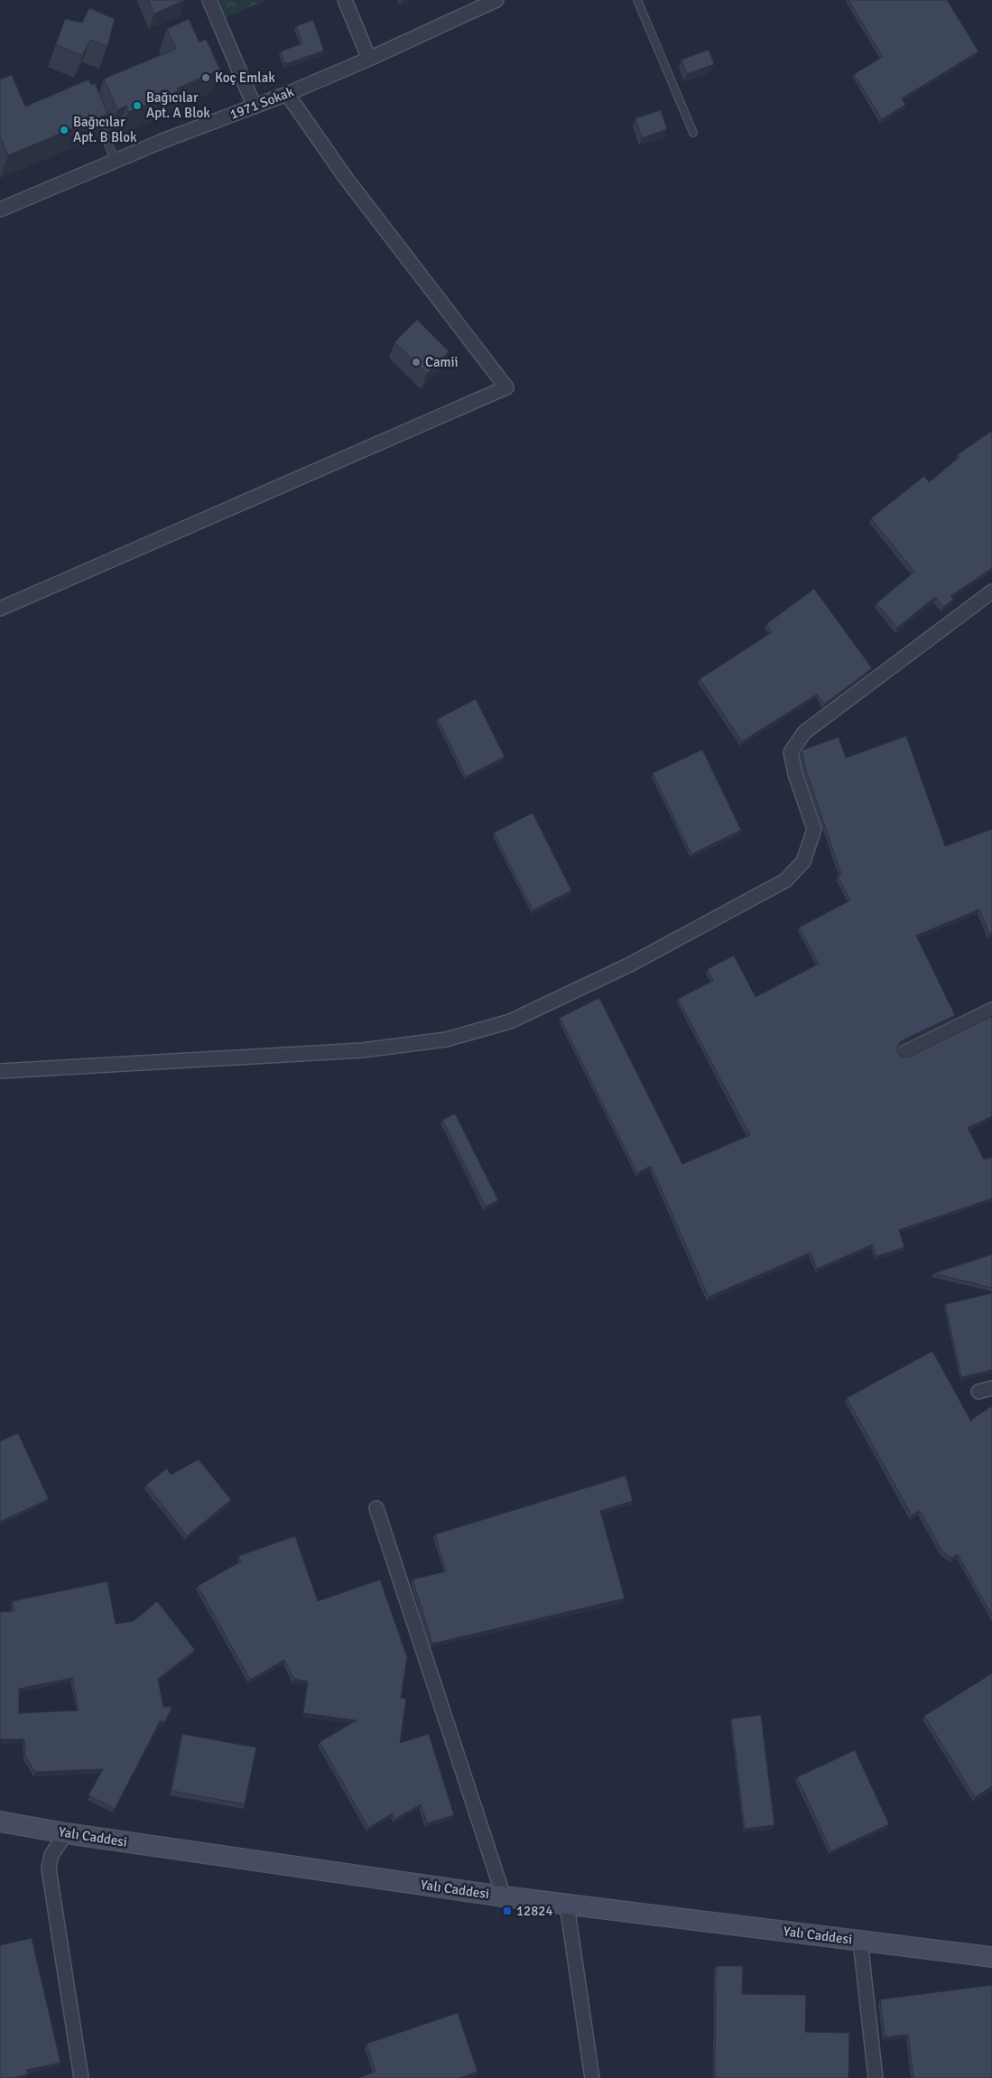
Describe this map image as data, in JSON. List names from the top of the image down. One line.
{"streets":{"street":["1971 Sokak","Yalı Caddesi"]},"places":{"other":["Koç Emlak","Bağıcılar Apt. A Blok","Bağıcılar Apt. B Blok","Camii"],"transit":["12824"]}}
